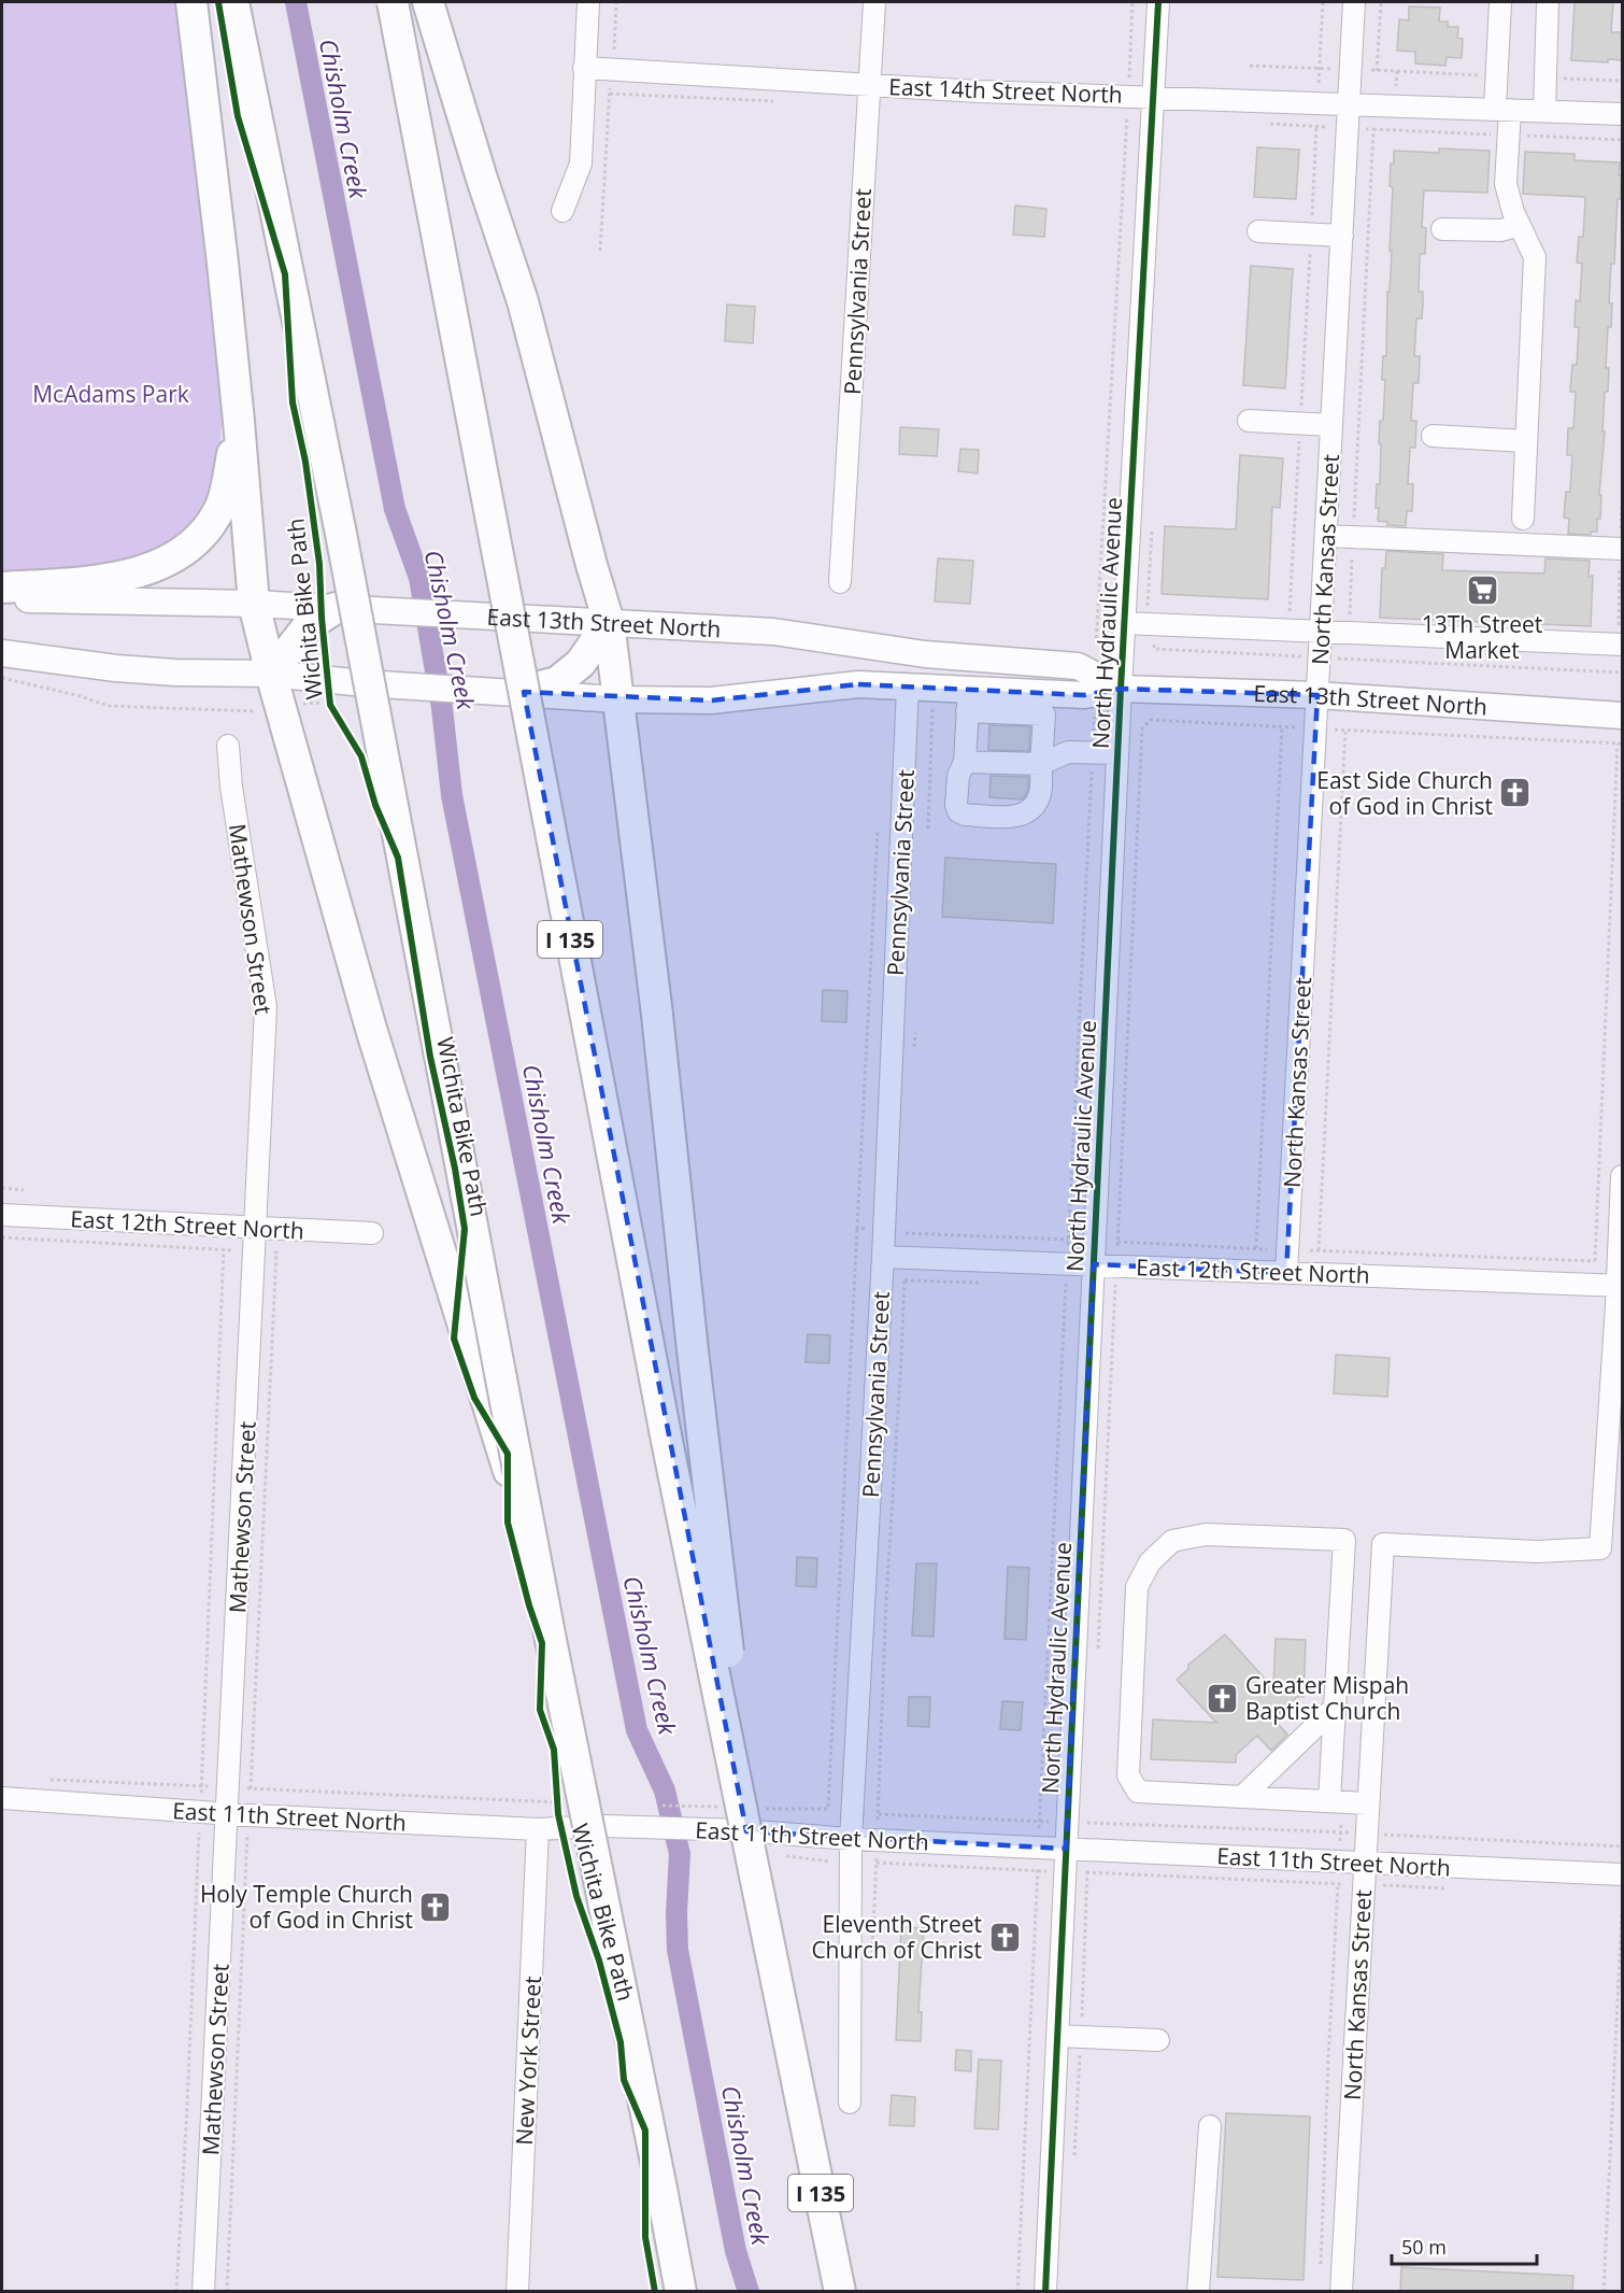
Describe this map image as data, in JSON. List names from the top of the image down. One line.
{"streets":{"highway":["I 135"],"main road":["East 13th Street North"],"street":["East 14th Street North","Pennsylvania Street","North Kansas Street","North Hydraulic Avenue","Mathewson Street","East 12th Street North","East 11th Street North","New York Street"],"cycle path":["Wichita Bike Path"]},"crossings":[["East 14th Street North","Pennsylvania Street"],["East 14th Street North","North Kansas Street"],["East 14th Street North","North Hydraulic Avenue"],["Pennsylvania Street","East 13th Street North"],["Pennsylvania Street","East 12th Street North"],["Pennsylvania Street","East 11th Street North"],["North Kansas Street","East 13th Street North"],["North Kansas Street","East 12th Street North"],["North Kansas Street","East 11th Street North"],["Wichita Bike Path","East 11th Street North"],["East 13th Street North","North Hydraulic Avenue"],["North Hydraulic Avenue","East 12th Street North"],["North Hydraulic Avenue","East 11th Street North"],["Mathewson Street","East 12th Street North"],["Mathewson Street","East 11th Street North"],["East 11th Street North","New York Street"]],"water":["Chisholm Creek"],"parks":["McAdams Park"],"places":{"supermarket":["13Th Street Market"],"church":["East Side Church of God in Christ","Greater Mispah Baptist Church","Holy Temple Church of God in Christ","Eleventh Street Church of Christ"]},"scale_bar":"50 m"}
